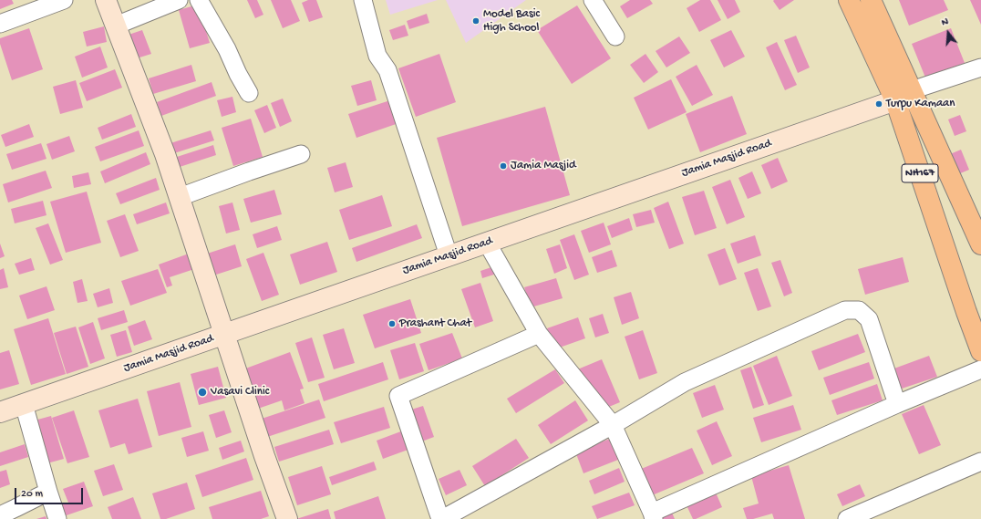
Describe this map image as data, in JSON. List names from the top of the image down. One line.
{"streets":{"highway":["NH167"],"street":["Jamia Masjid Road"]},"crossings":[["Jamia Masjid Road","NH167"]],"places":["Model Basic High School","Turpu Kamaan","Jamia Masjid","Prashant Chat","Vasavi Clinic"],"scale_bar":"20 m","north":"top"}
